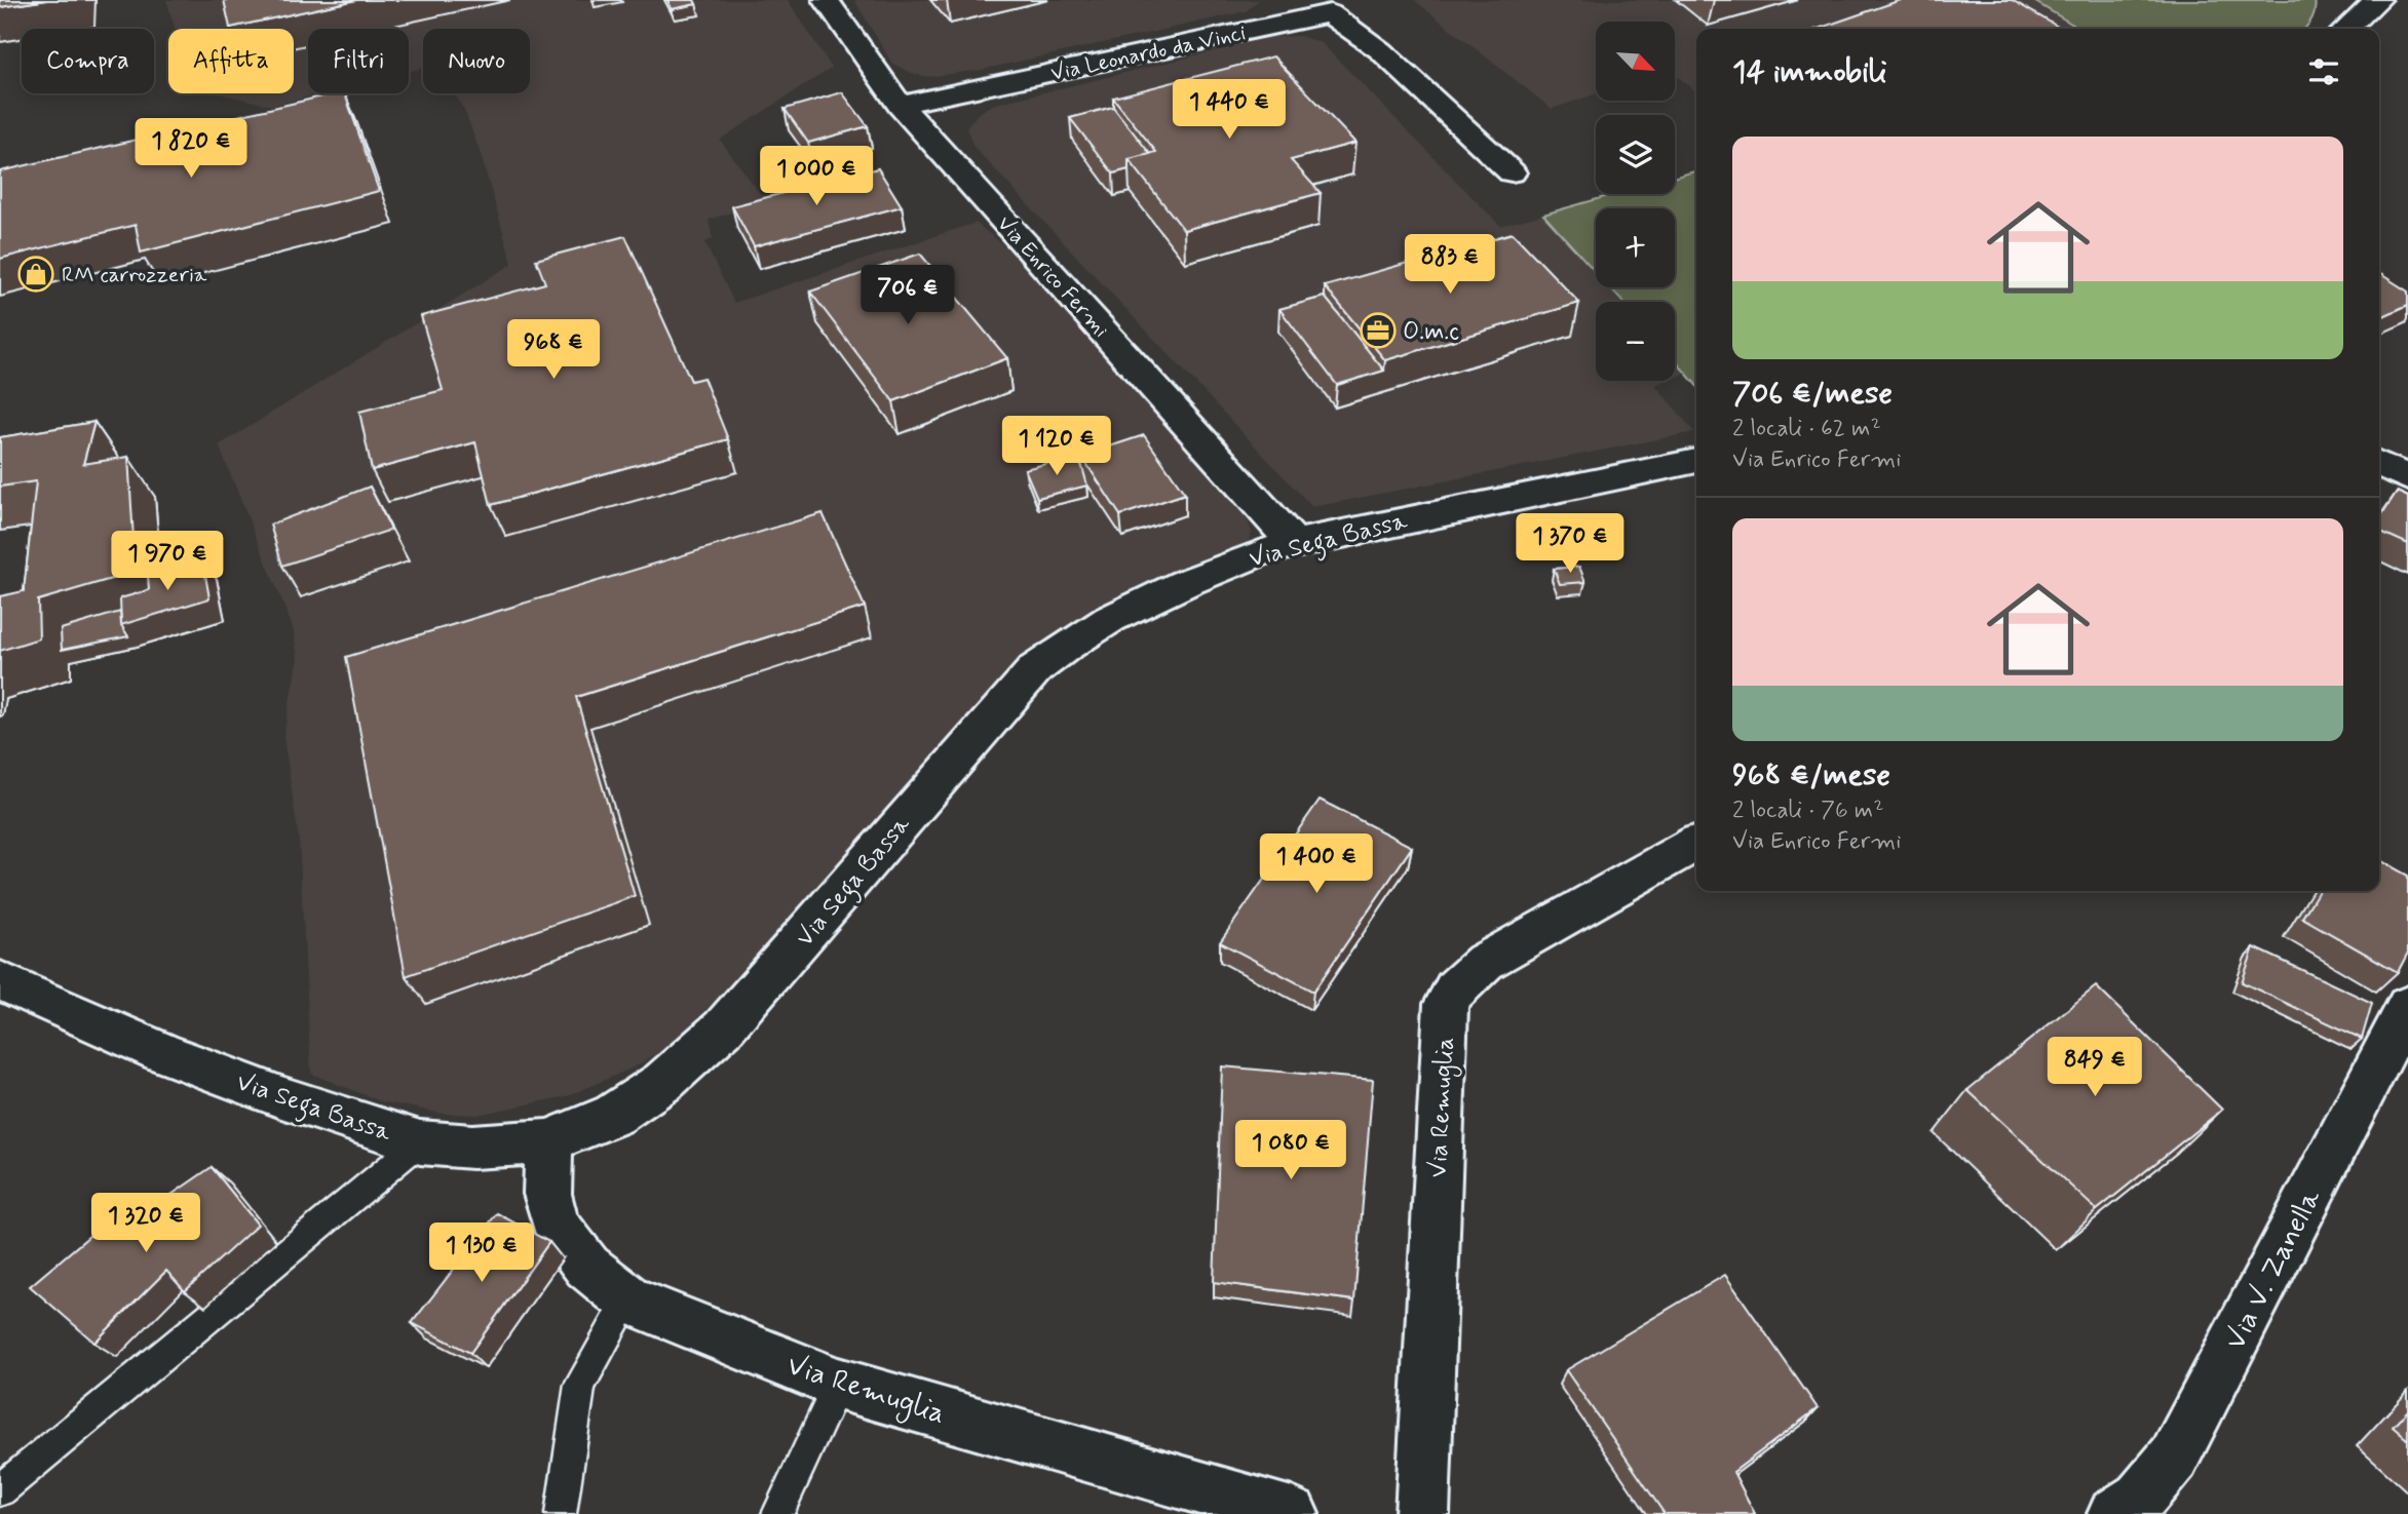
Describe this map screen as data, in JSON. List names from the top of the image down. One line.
{"streets":{"street":["Via Leonardo da Vinci","Via Enrico Fermi","Via Sega Bassa","Via Remuglia","Via V. Zanella"]},"crossings":[["Via Leonardo da Vinci","Via Enrico Fermi"],["Via Enrico Fermi","Via Sega Bassa"],["Via Sega Bassa","Via Remuglia"]],"places":{"shop":["RM carrozzeria"],"office":["O.m.c"]},"north":"bottom right","page":{"map_buttons":["+","−"],"chip":["Compra","Affitta","Filtri","Nuovo"],"heading":"14 immobili","price":["1 440 €","1 820 €","1 000 €","883 €","706 €","968 €","1 120 €","1 370 €","1 970 €","1 400 €","849 €","1 080 €","1 320 €","1 130 €"],"list":[{"name":"706 €/mese","note":"2 locali · 62 m² · Via Enrico Fermi"},{"name":"968 €/mese","note":"2 locali · 76 m² · Via Enrico Fermi"}]}}
